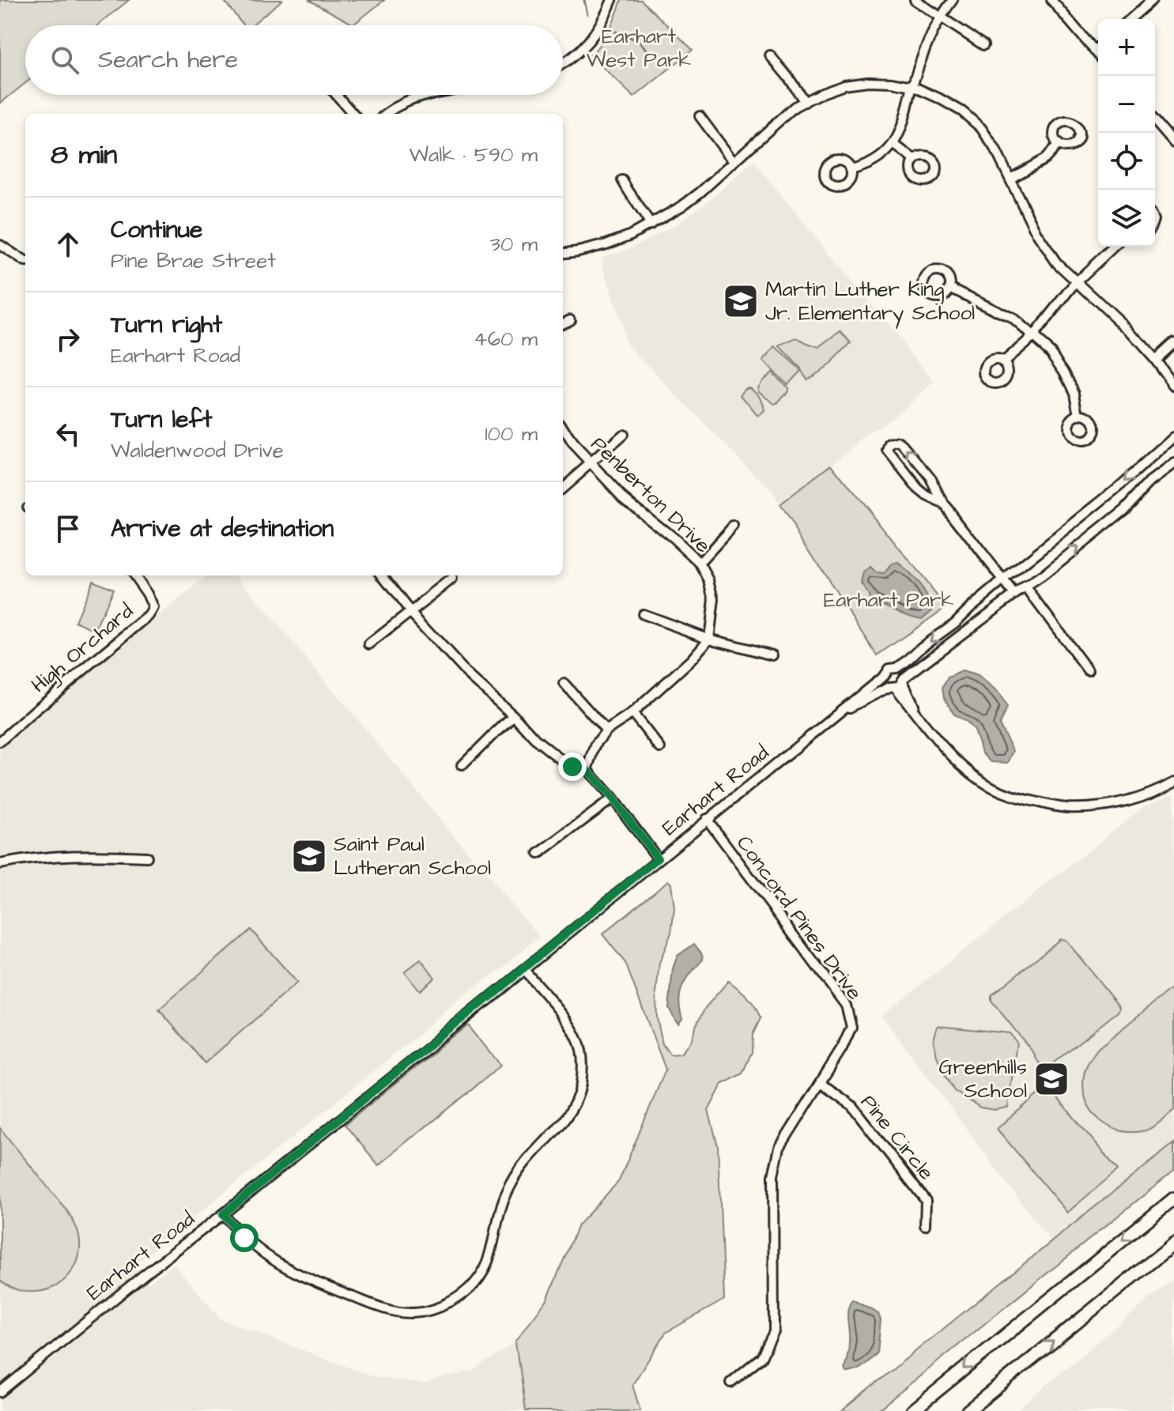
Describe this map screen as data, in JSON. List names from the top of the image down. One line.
{"streets":{"street":["Penberton Drive","High Orchard","Earhart Road","Concord Pines Drive","Pine Circle"]},"crossings":[["Earhart Road","Concord Pines Drive"],["Concord Pines Drive","Pine Circle"]],"parks":["Earhart West Park","Earhart Park"],"places":{"school or university":["Martin Luther King Jr. Elementary School","Saint Paul Lutheran School","Greenhills School"]},"page":{"map_buttons":["+","−"],"search":"Search here","heading":["8 min","Walk · 590 m"],"list":[["Continue","Pine Brae Street","30 m"],["Turn right","Earhart Road","460 m"],["Turn left","Waldenwood Drive","100 m"],"Arrive at destination"]}}
